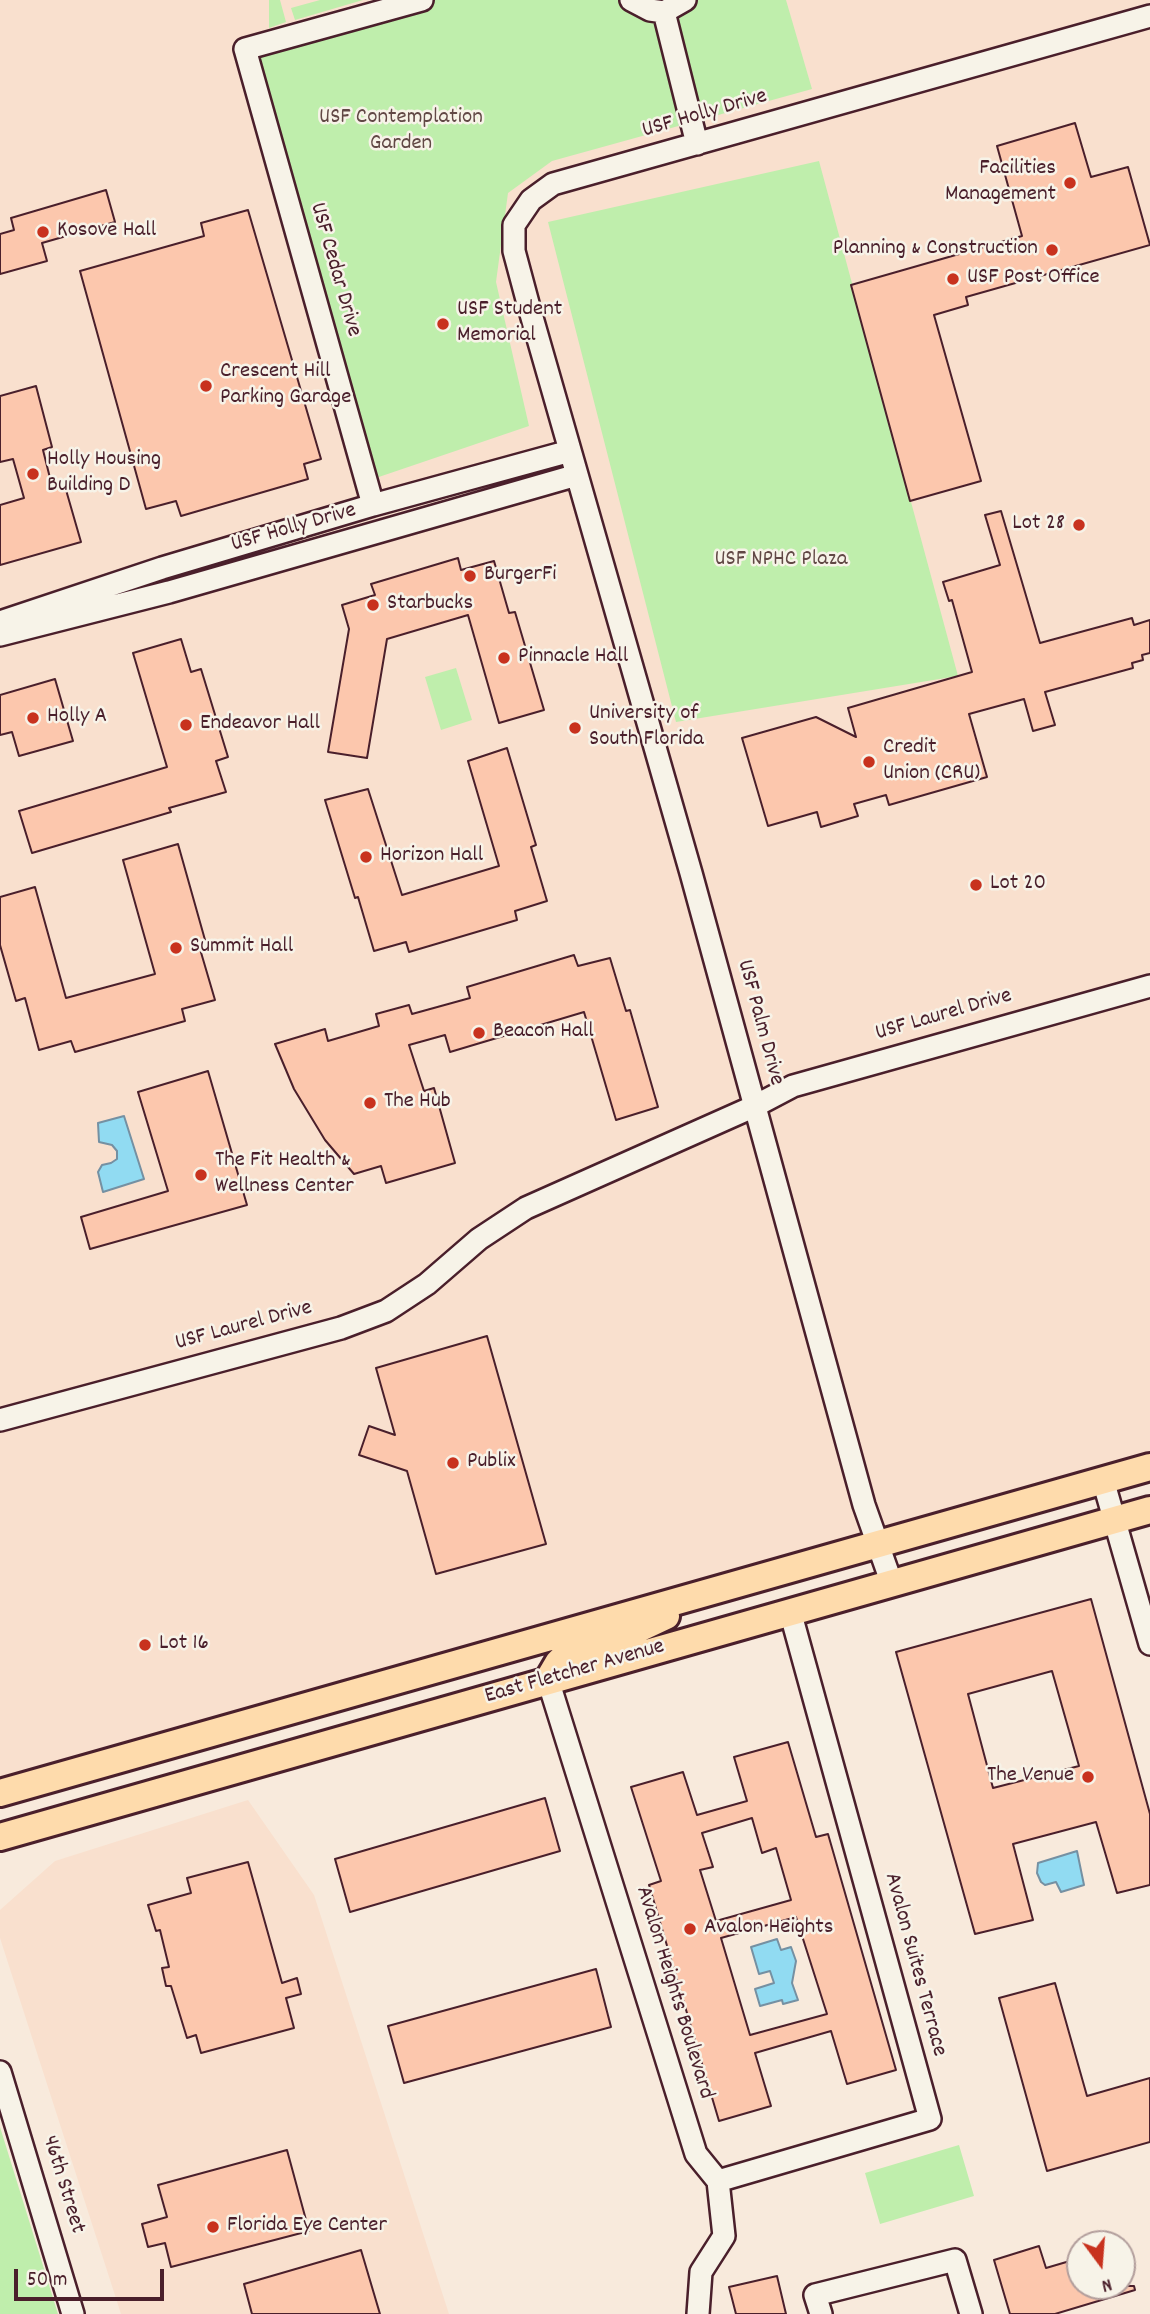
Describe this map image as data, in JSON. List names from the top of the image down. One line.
{"streets":{"main road":["East Fletcher Avenue"],"street":["USF Holly Drive","USF Cedar Drive","USF Laurel Drive","USF Palm Drive","Avalon Suites Terrace","Avalon Heights Boulevard","46th Street"]},"crossings":[["USF Holly Drive","USF Cedar Drive"],["USF Holly Drive","USF Palm Drive"],["USF Laurel Drive","USF Palm Drive"],["USF Palm Drive","East Fletcher Avenue"],["East Fletcher Avenue","Avalon Suites Terrace"],["East Fletcher Avenue","Avalon Heights Boulevard"],["Avalon Suites Terrace","Avalon Heights Boulevard"]],"parks":["USF Contemplation Garden","USF NPHC Plaza"],"places":["Facilities Management","Kosove Hall","Planning & Construction","USF Post Office","USF Student Memorial","Crescent Hill Parking Garage","Holly Housing Building D","Lot 28","BurgerFi","Starbucks","Pinnacle Hall","Holly A","Endeavor Hall","University of South Florida","Credit Union (CRU)","Horizon Hall","Lot 20","Summit Hall","Beacon Hall","The Hub","The Fit Health & Wellness Center","Publix","Lot 16","The Venue","Avalon Heights","Florida Eye Center"],"scale_bar":"50 m","north":"bottom"}
